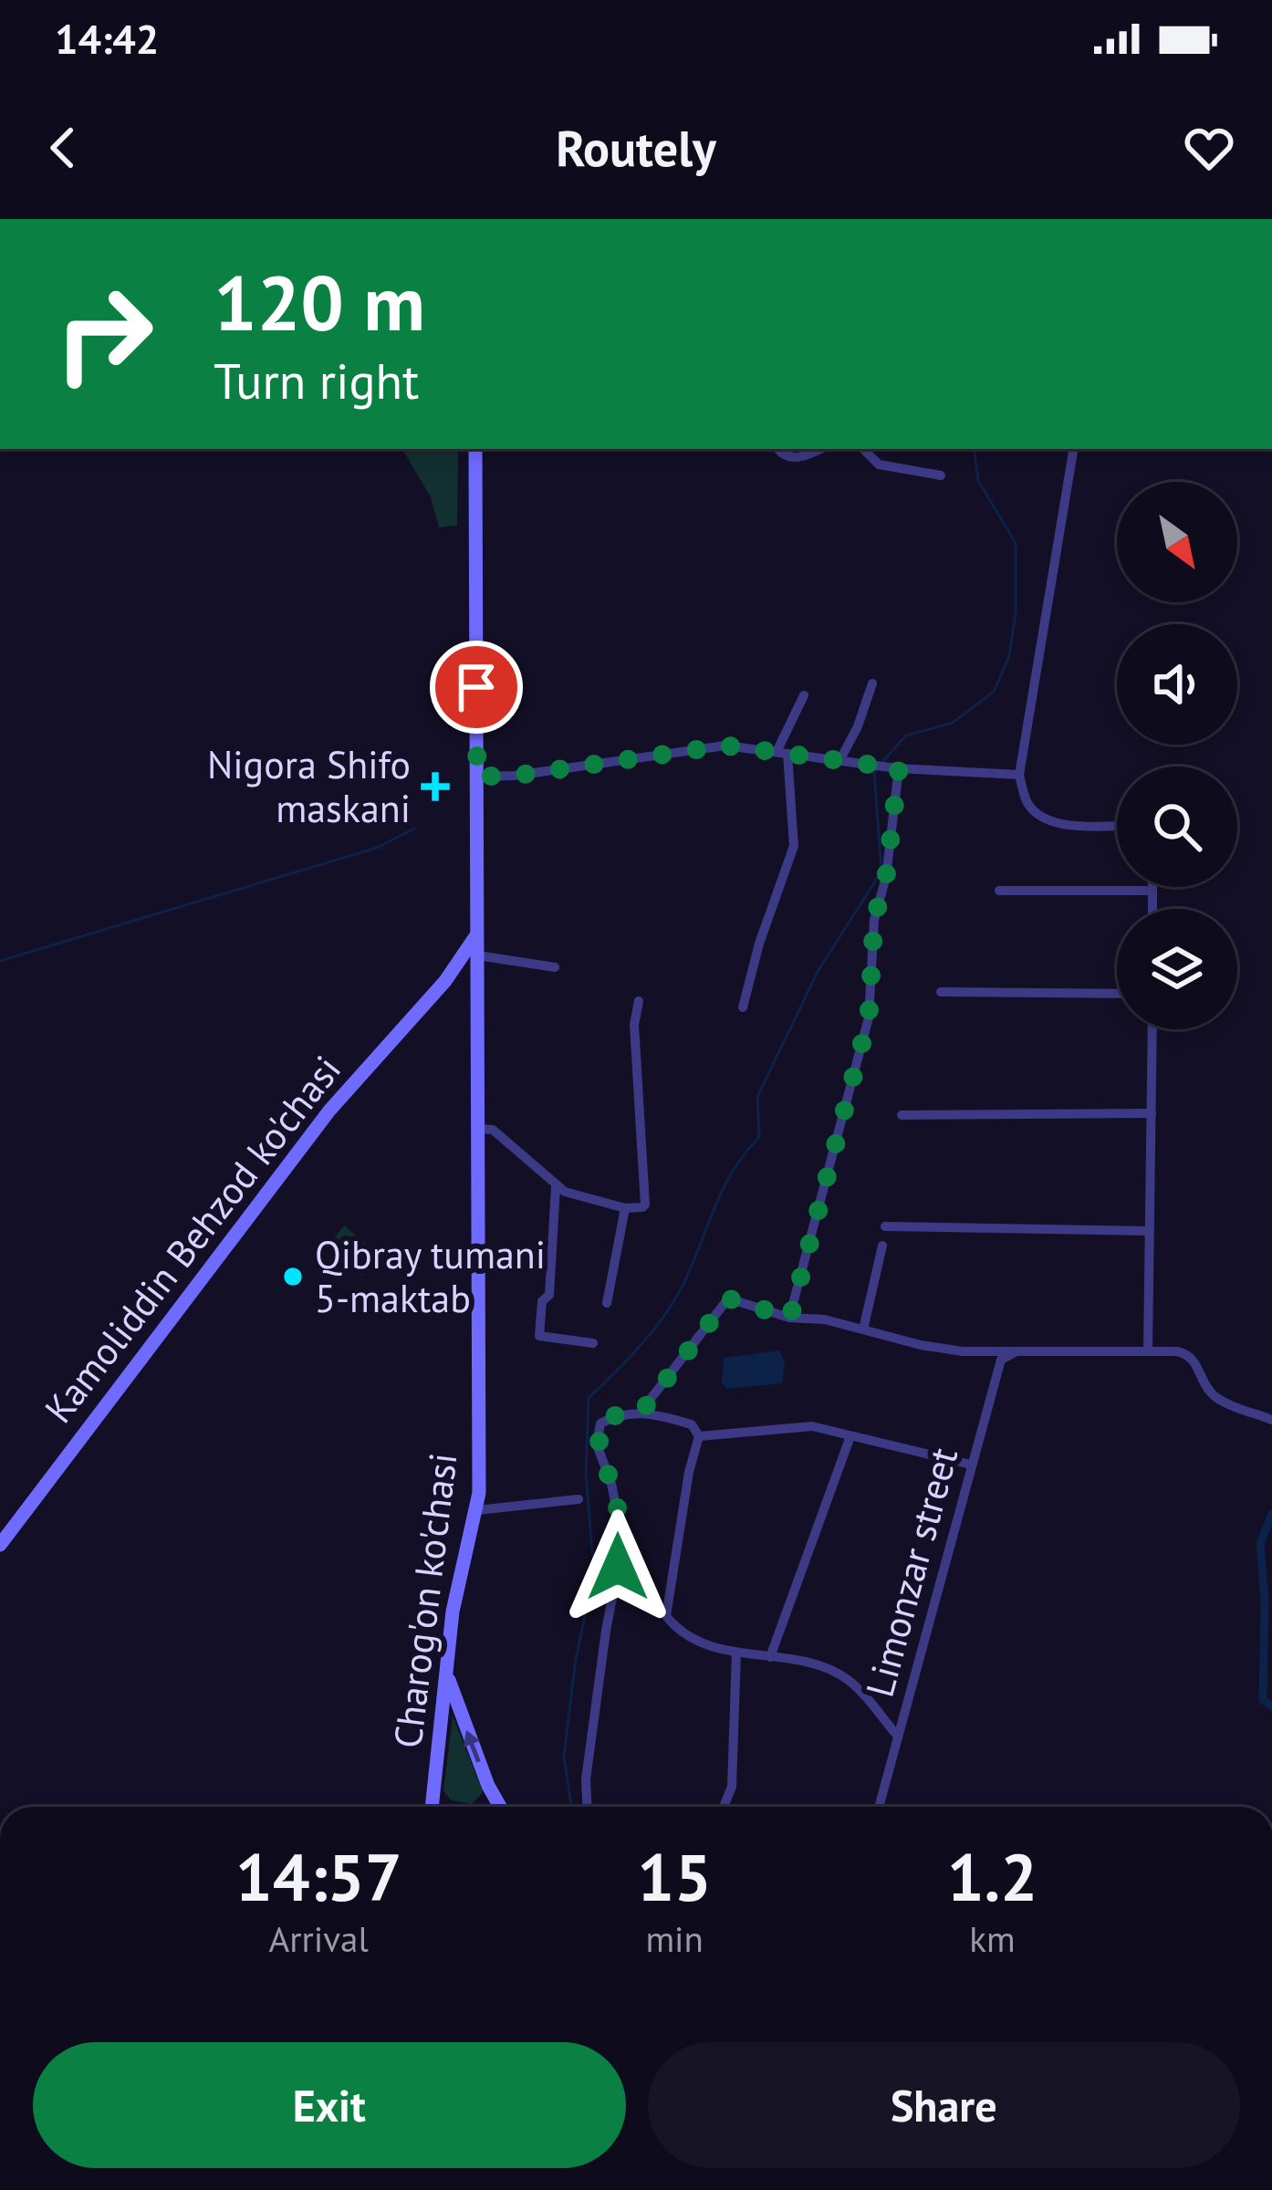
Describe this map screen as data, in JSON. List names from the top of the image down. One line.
{"streets":{"main road":["Kamoliddin Behzod ko'chasi","Charog'on ko'chasi"],"street":["Limonzar street"]},"crossings":[["Kamoliddin Behzod ko'chasi","Charog'on ko'chasi"]],"places":{"health":["Nigora Shifo maskani"],"other":["Qibray tumani 5-maktab"]},"north":"bottom right","page":{"status":"14:42","header":"Routely","turn":["120 m","Turn right"],"eta":["14:57","Arrival","15","min","1.2","km"],"buttons":["Exit","Share"]}}
